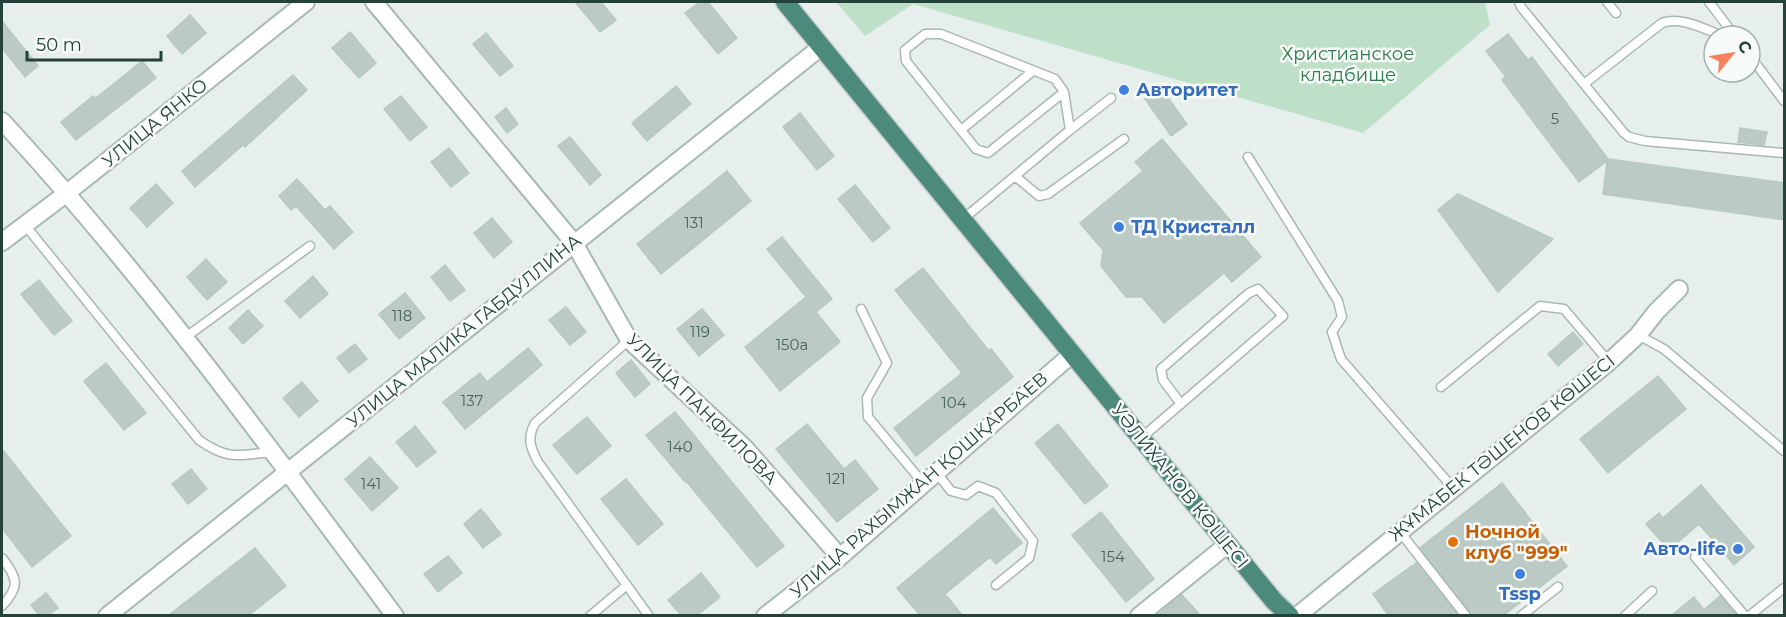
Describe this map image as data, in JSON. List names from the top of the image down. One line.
{"streets":{"highway":["УӘЛИХАНОВ КӨШЕСІ"],"street":["УЛИЦА ЯНКО","УЛИЦА МАЛИКА ГАБДУЛЛИНА","УЛИЦА ПАНФИЛОВА","ЖҰМАБЕК ТӘШЕНОВ КӨШЕСІ","УЛИЦА РАХЫМЖАН ҚОШҚАРБАЕВ"]},"crossings":[["УЛИЦА МАЛИКА ГАБДУЛЛИНА","УЛИЦА ПАНФИЛОВА"],["УЛИЦА МАЛИКА ГАБДУЛЛИНА","УӘЛИХАНОВ КӨШЕСІ"],["УЛИЦА ПАНФИЛОВА","УЛИЦА РАХЫМЖАН ҚОШҚАРБАЕВ"],["УЛИЦА РАХЫМЖАН ҚОШҚАРБАЕВ","УӘЛИХАНОВ КӨШЕСІ"]],"parks":["Христианское кладбище"],"places":["Авторитет","ТД Кристалл","Ночной клуб \"999\"","Авто-life","Tssp"],"house_numbers":["5","131","118","119","150а","137","104","140","121","141","154"],"scale_bar":"50 m","north":"top right"}
